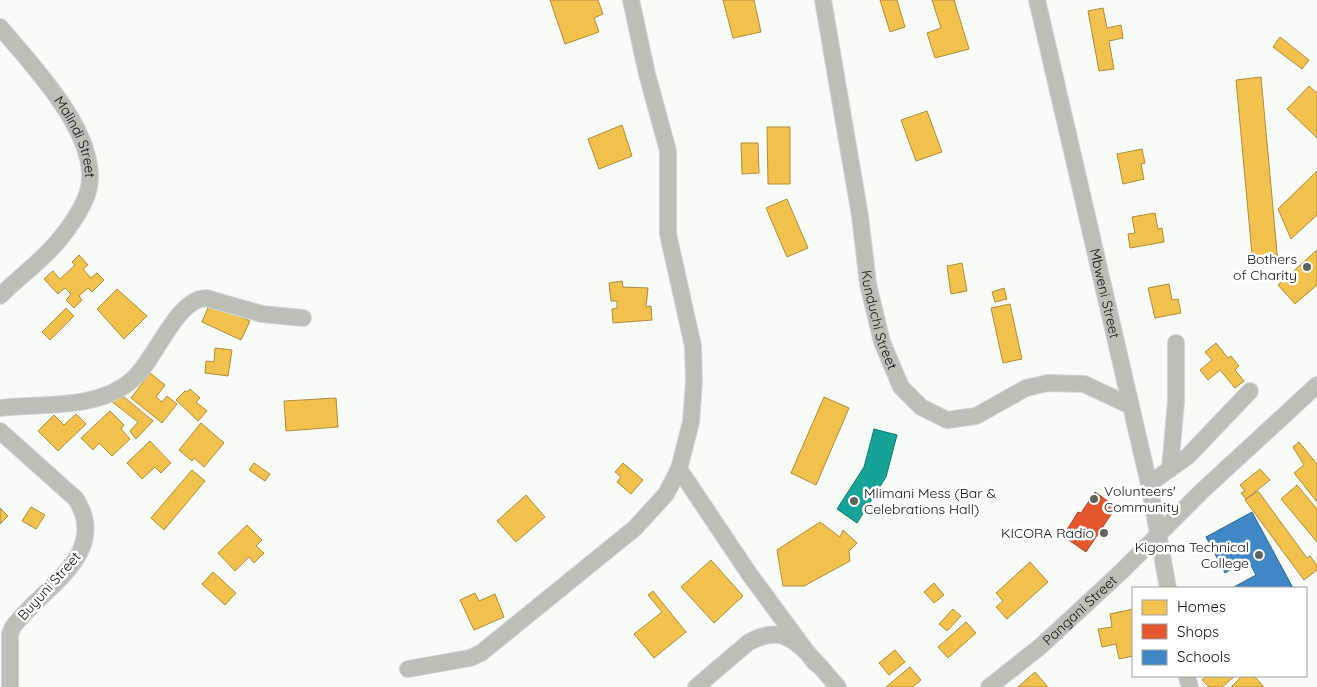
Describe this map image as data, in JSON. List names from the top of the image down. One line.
{"streets":{"street":["Malindi Street","Mbweni Street","Kunduchi Street","Buyuni Street","Pangani Street"]},"crossings":[["Mbweni Street","Kunduchi Street"],["Mbweni Street","Pangani Street"]],"places":["Bothers of Charity","Volunteers' Community","Mlimani Mess (Bar & Celebrations Hall)","KICORA Radio","Kigoma Technical College"],"legend":["Homes","Shops","Schools"]}
